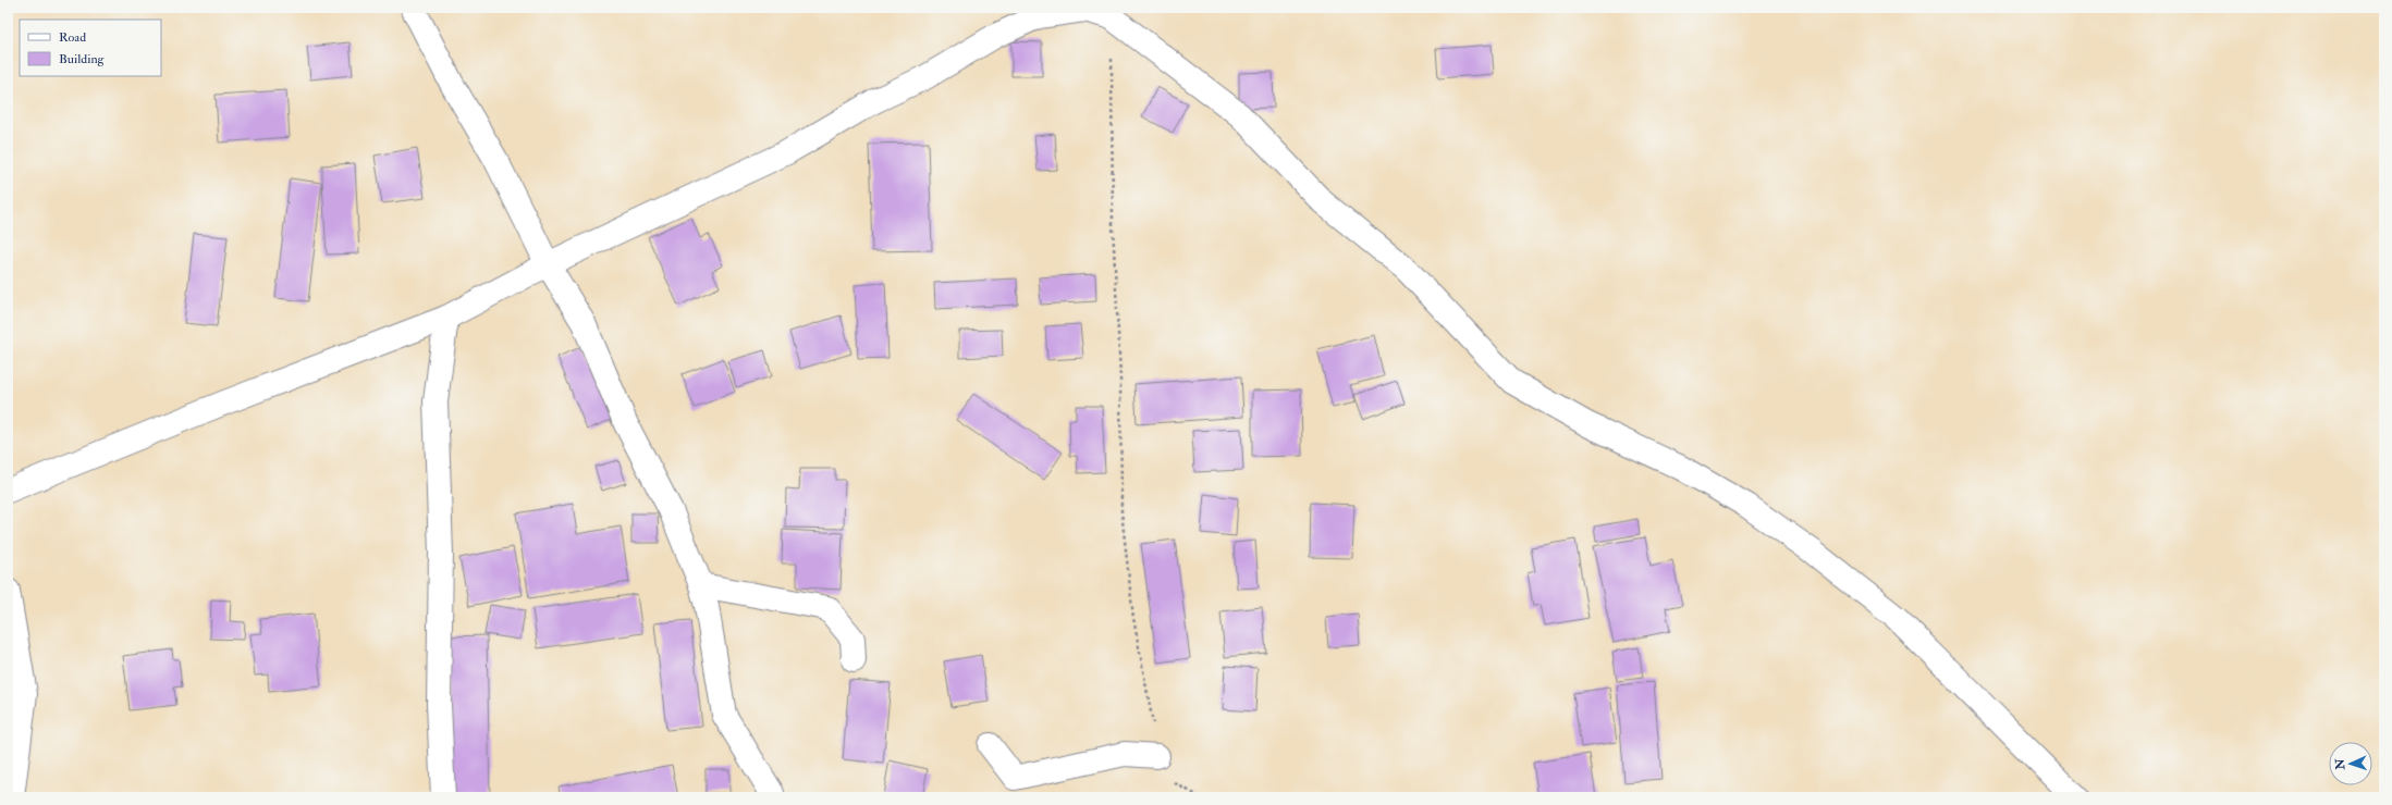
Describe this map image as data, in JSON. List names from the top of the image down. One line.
{"legend":["Road","Building"],"north":"left"}
